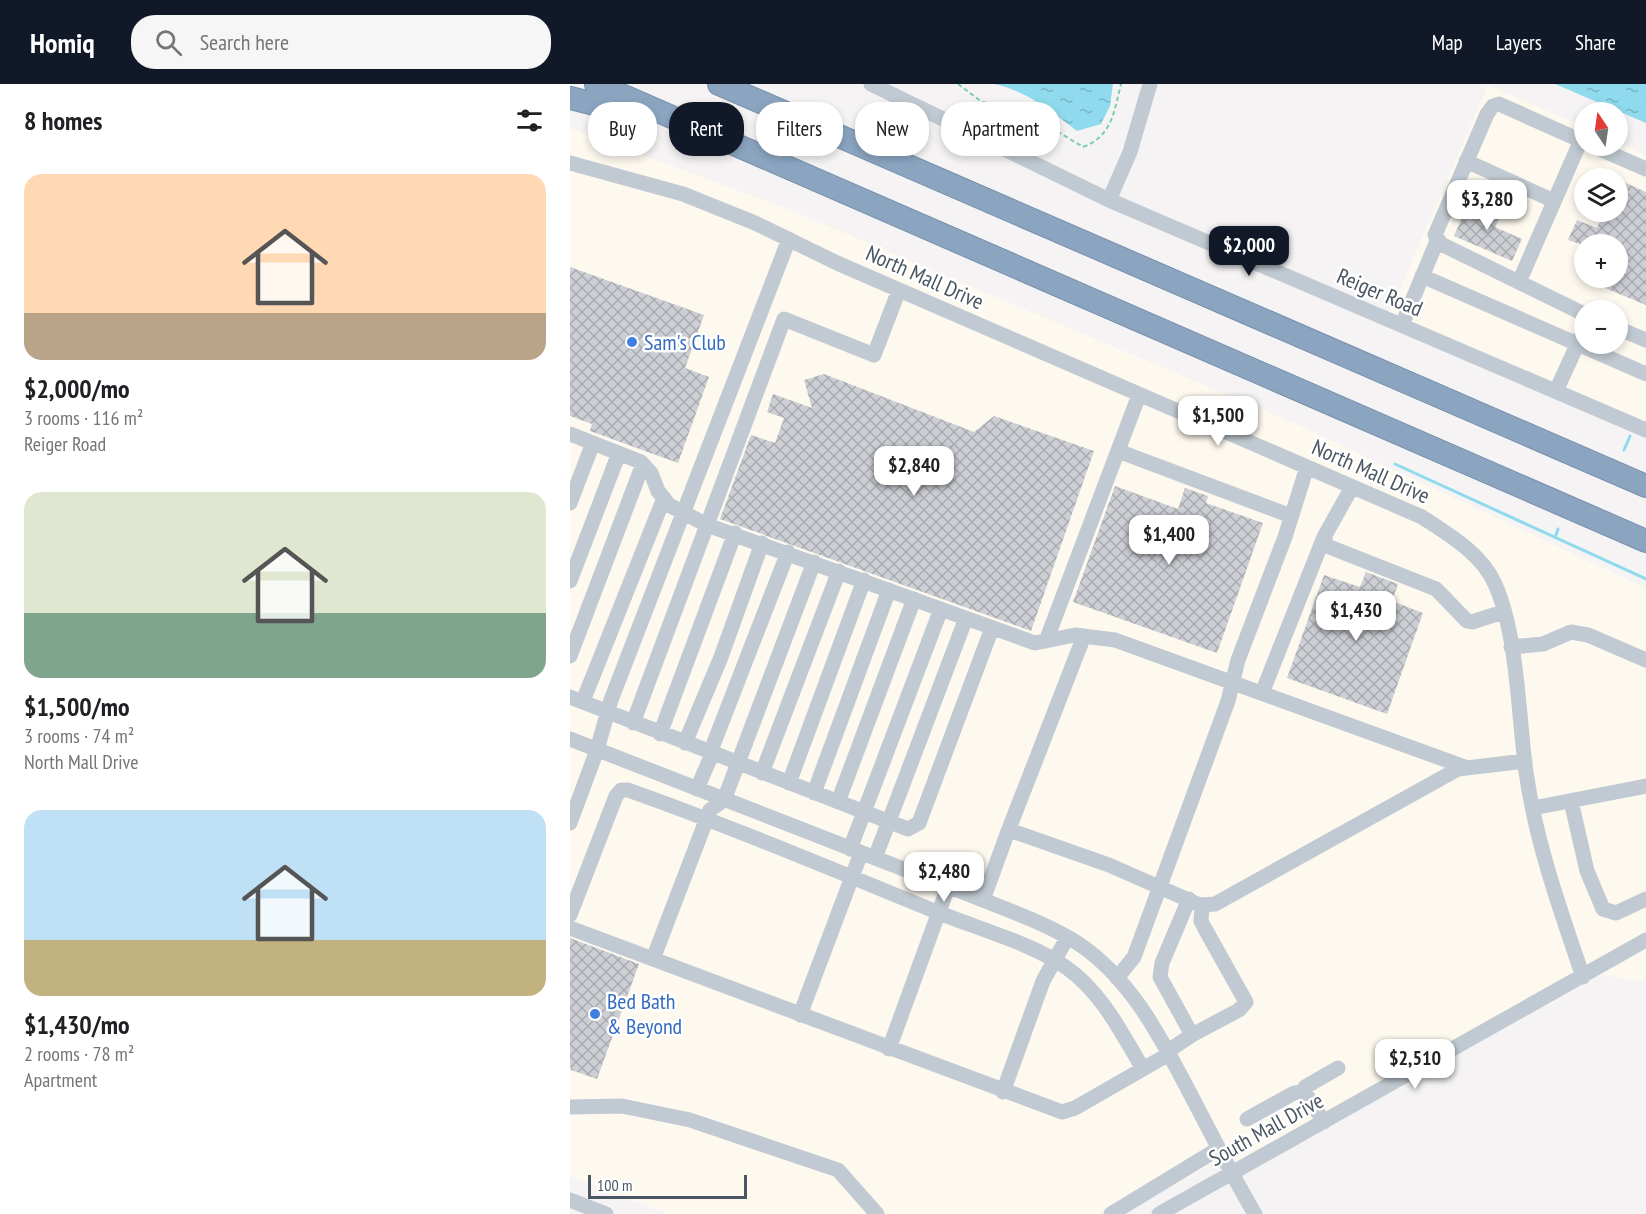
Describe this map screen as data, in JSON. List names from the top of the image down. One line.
{"streets":{"street":["North Mall Drive","Reiger Road","South Mall Drive"]},"crossings":[["North Mall Drive","South Mall Drive"]],"places":["Sam's Club","Bed Bath & Beyond"],"scale_bar":"100 m","north":"top","page":{"header":"Homiq","search":"Search here","nav":["Map","Layers","Share"],"heading":"8 homes","map_buttons":["+","−"],"chip":["Buy","Rent","Filters","New","Apartment"],"list":[{"name":"$2,000/mo","note":"3 rooms · 116 m² · Reiger Road"},{"name":"$1,500/mo","note":"3 rooms · 74 m² · North Mall Drive"},{"name":"$1,430/mo","note":"2 rooms · 78 m² · Apartment"}],"price":["$3,280","$2,000","$1,500","$2,840","$1,400","$1,430","$2,480","$2,510"],"scale":"100 m"}}
